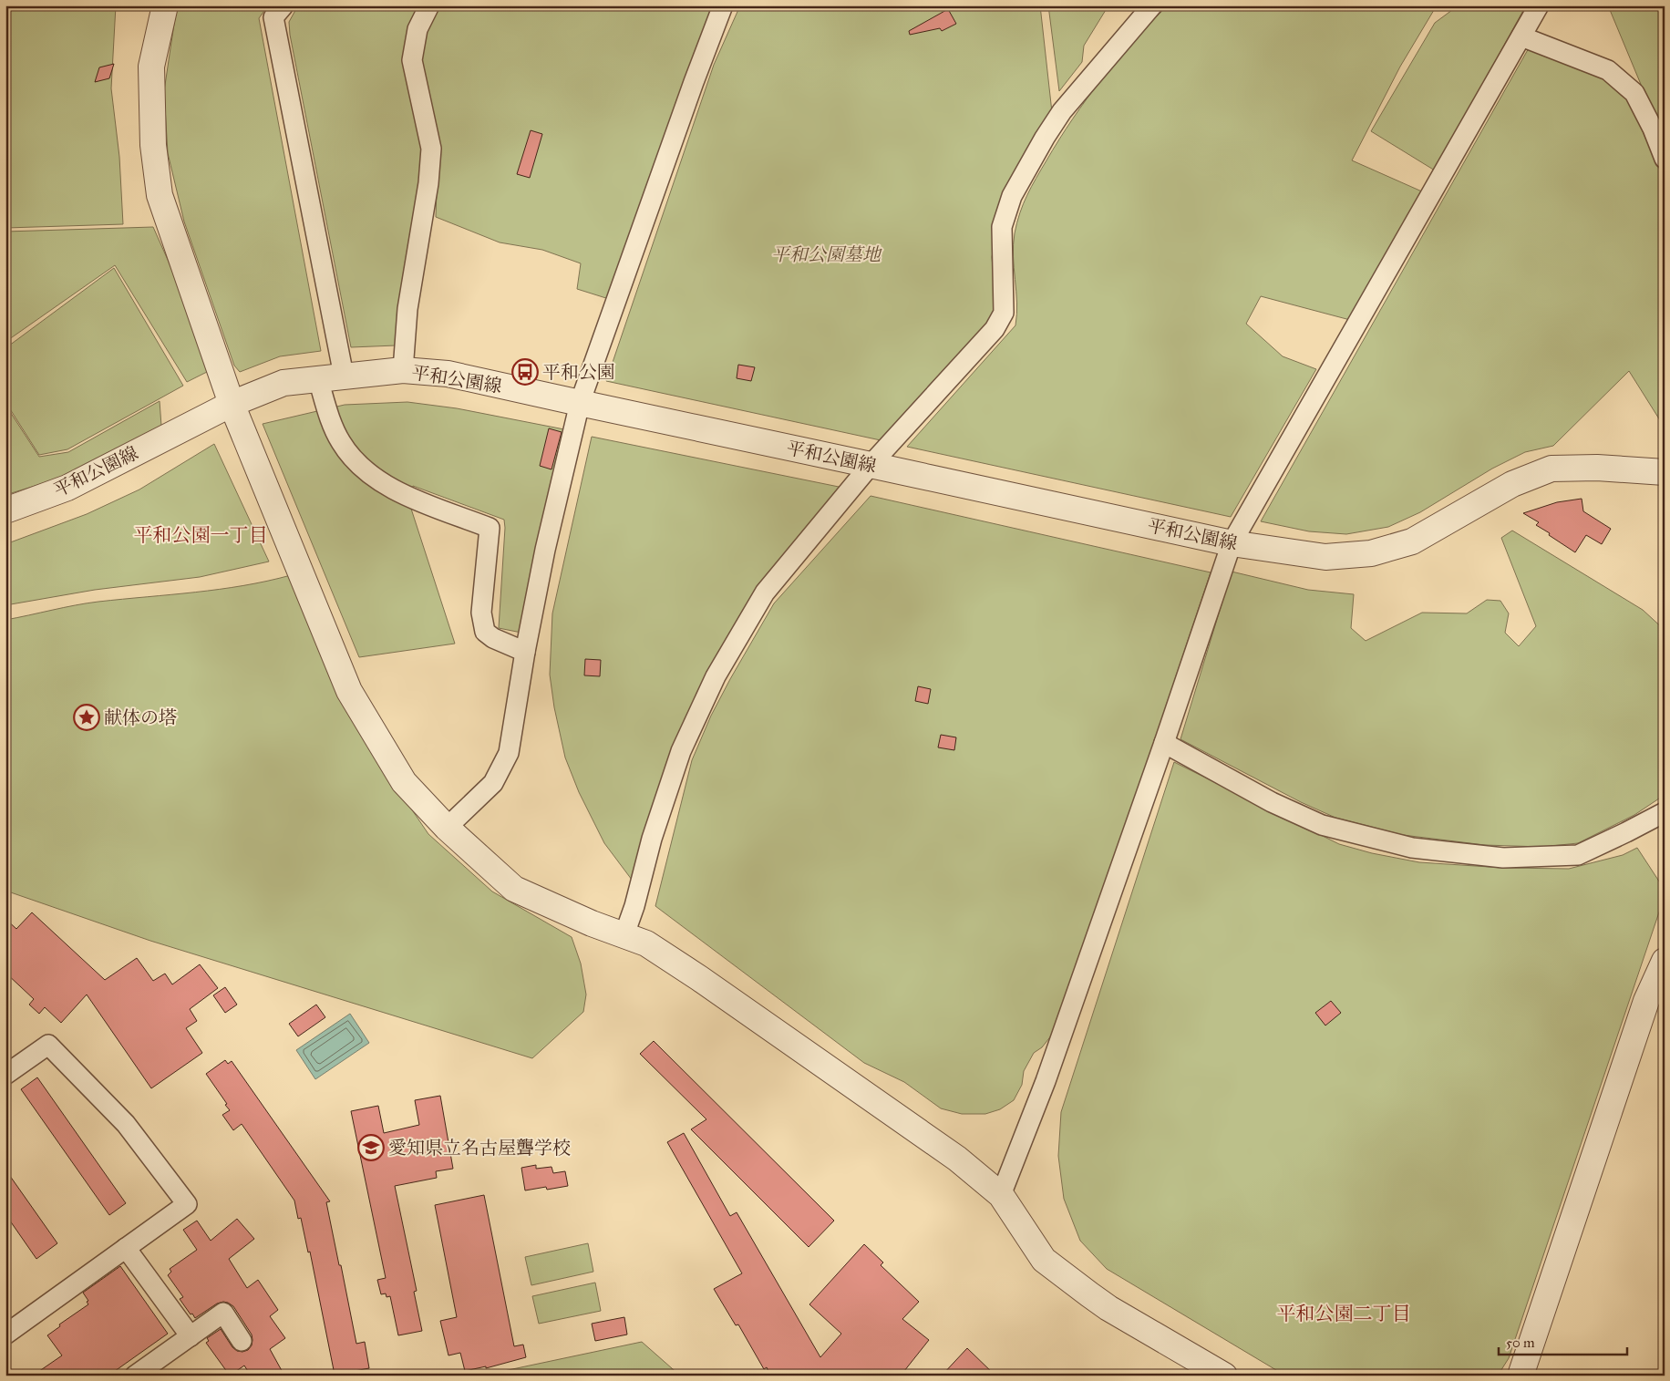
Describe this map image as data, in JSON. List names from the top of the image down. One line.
{"streets":{"street":["平和公園線"]},"districts":["平和公園一丁目","平和公園二丁目"],"parks":["平和公園墓地"],"places":{"bus stop":["平和公園"],"place":["献体の塔"],"school or university":["愛知県立名古屋聾学校"]},"scale_bar":"50 m"}
